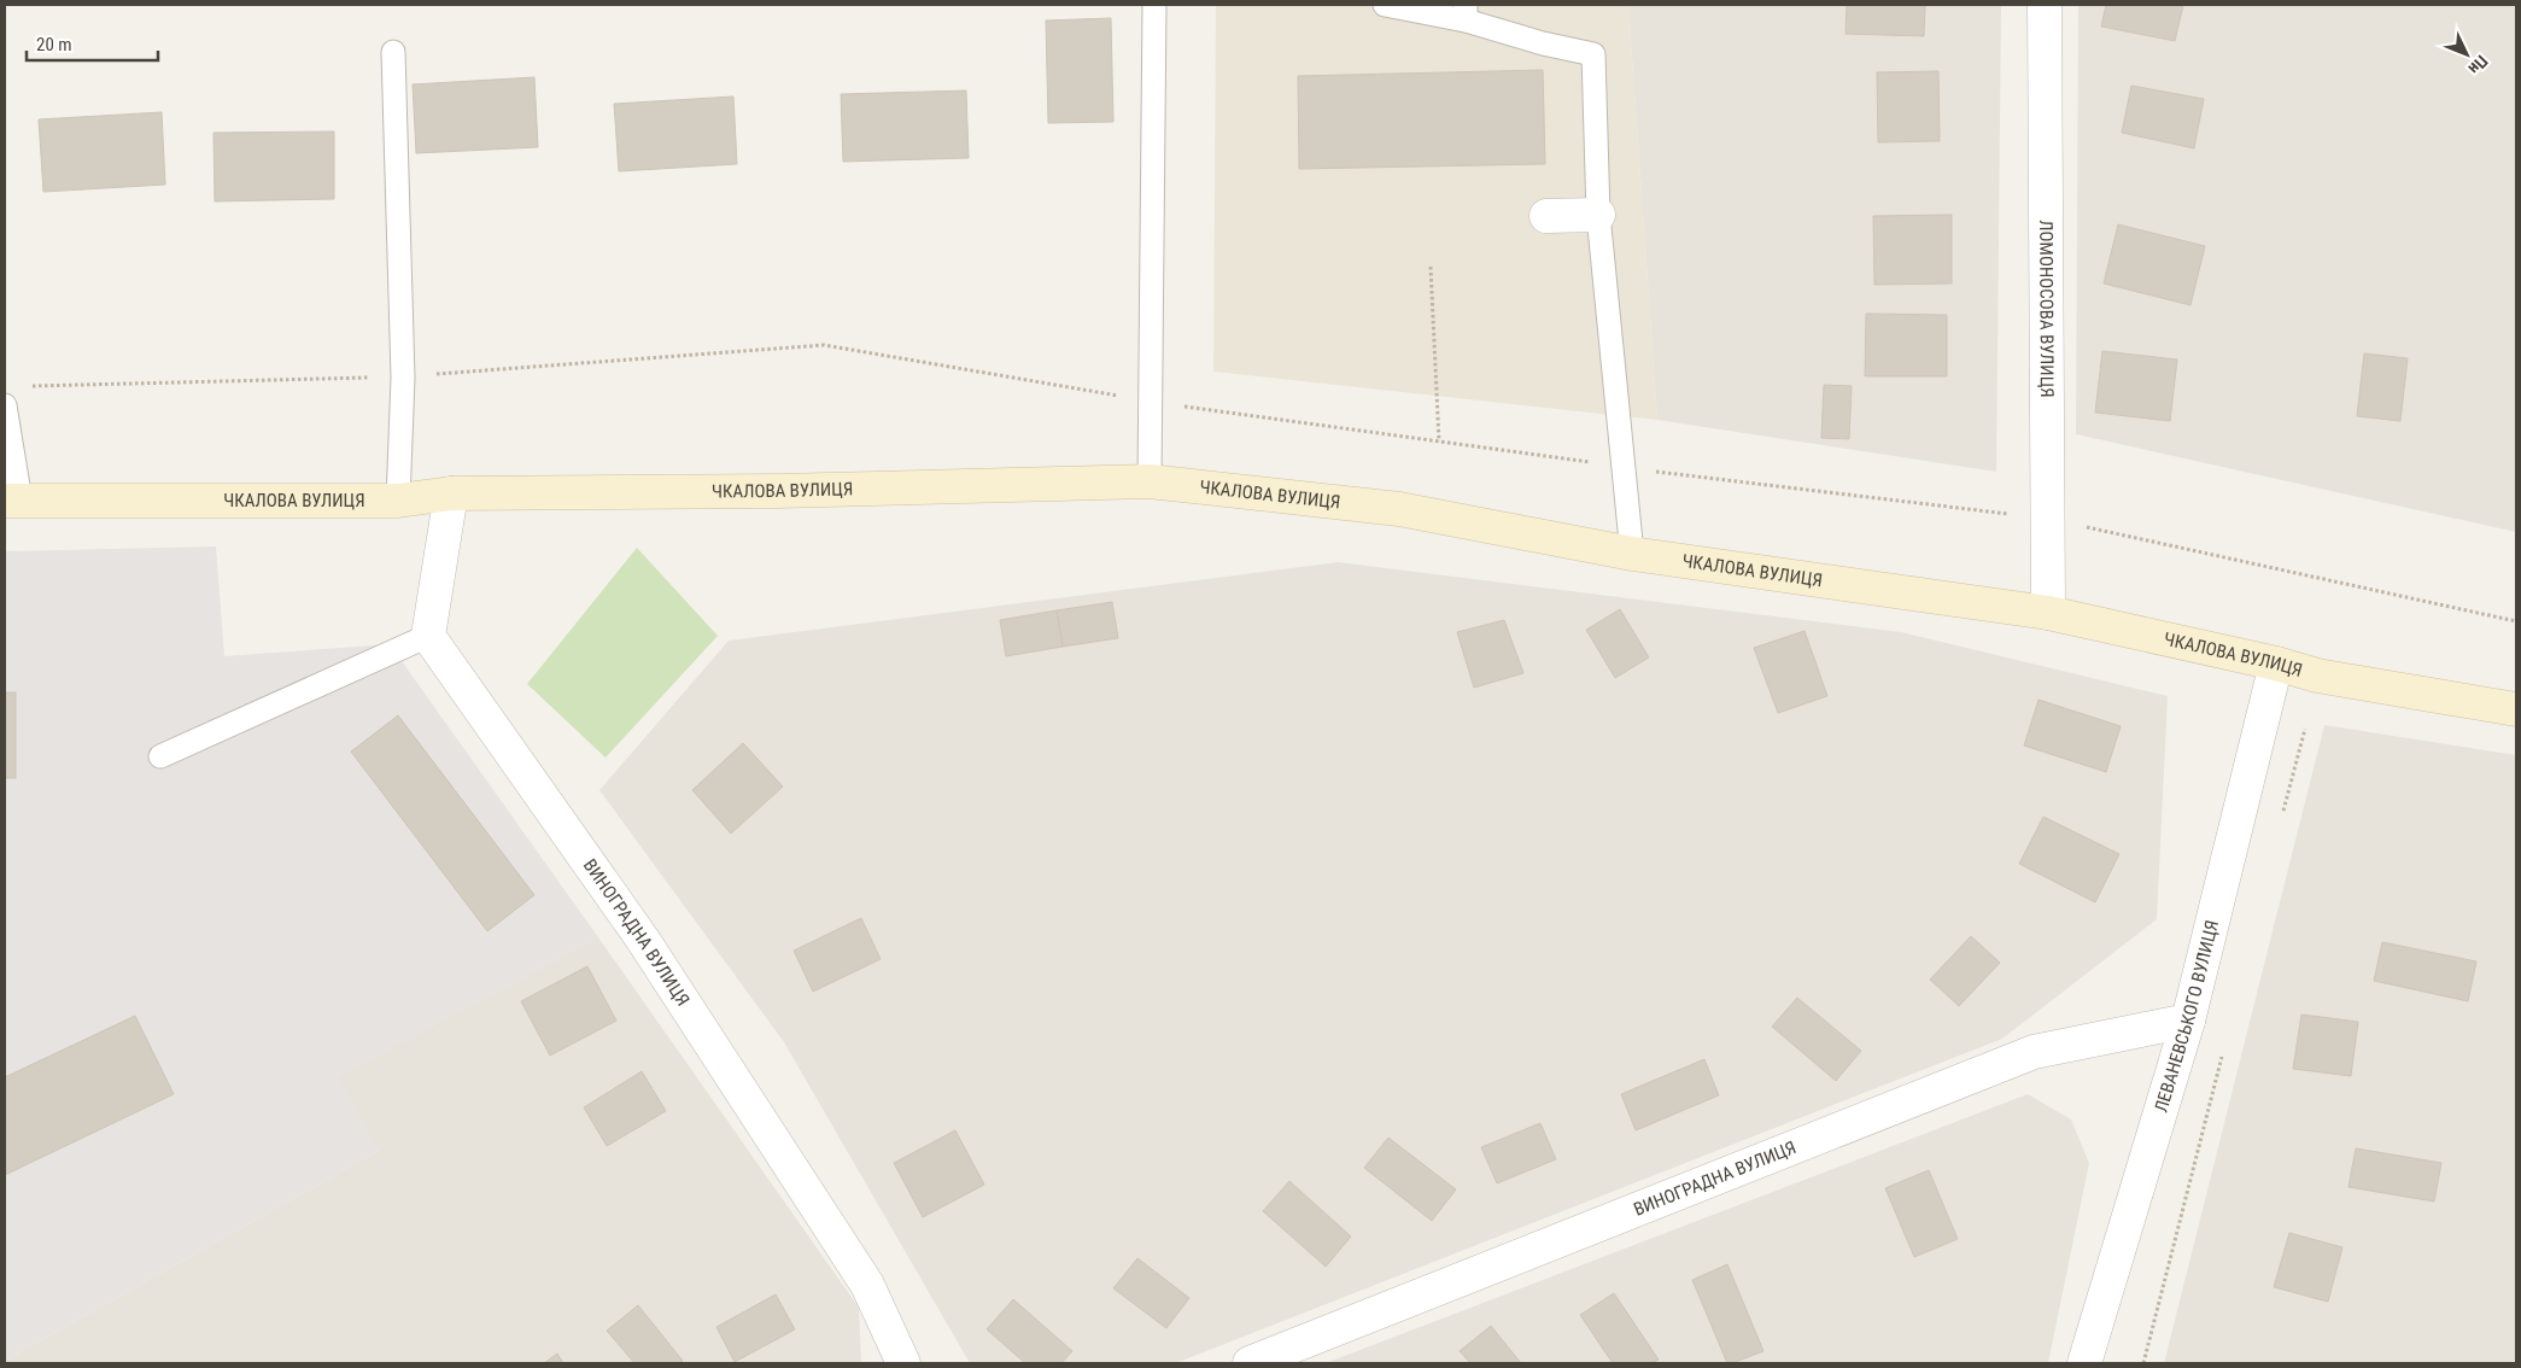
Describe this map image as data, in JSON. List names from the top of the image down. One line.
{"streets":{"main road":["ЧКАЛОВА ВУЛИЦЯ"],"street":["ЛОМОНОСОВА ВУЛИЦЯ","ВИНОГРАДНА ВУЛИЦЯ","ЛЕВАНЕВСЬКОГО ВУЛИЦЯ"]},"crossings":[["ЛОМОНОСОВА ВУЛИЦЯ","ЧКАЛОВА ВУЛИЦЯ"],["ЧКАЛОВА ВУЛИЦЯ","ЛЕВАНЕВСЬКОГО ВУЛИЦЯ"],["ВИНОГРАДНА ВУЛИЦЯ","ЛЕВАНЕВСЬКОГО ВУЛИЦЯ"]],"scale_bar":"20 m","north":"bottom right"}
